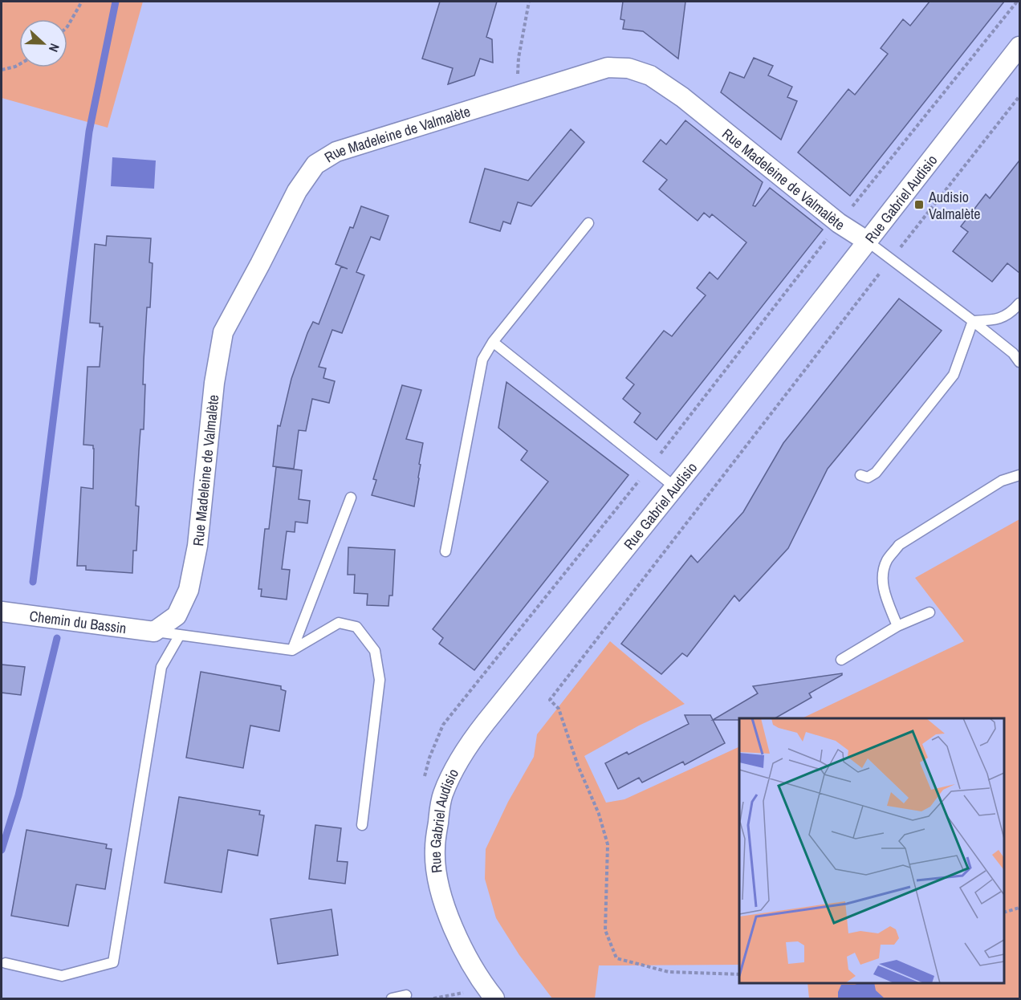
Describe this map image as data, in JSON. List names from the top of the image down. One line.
{"streets":{"street":["Rue Madeleine de Valmalète","Rue Gabriel Audisio","Chemin du Bassin"]},"crossings":[["Rue Madeleine de Valmalète","Rue Gabriel Audisio"],["Rue Madeleine de Valmalète","Chemin du Bassin"]],"places":{"transit":["Audisio Valmalète"]},"north":"right"}
